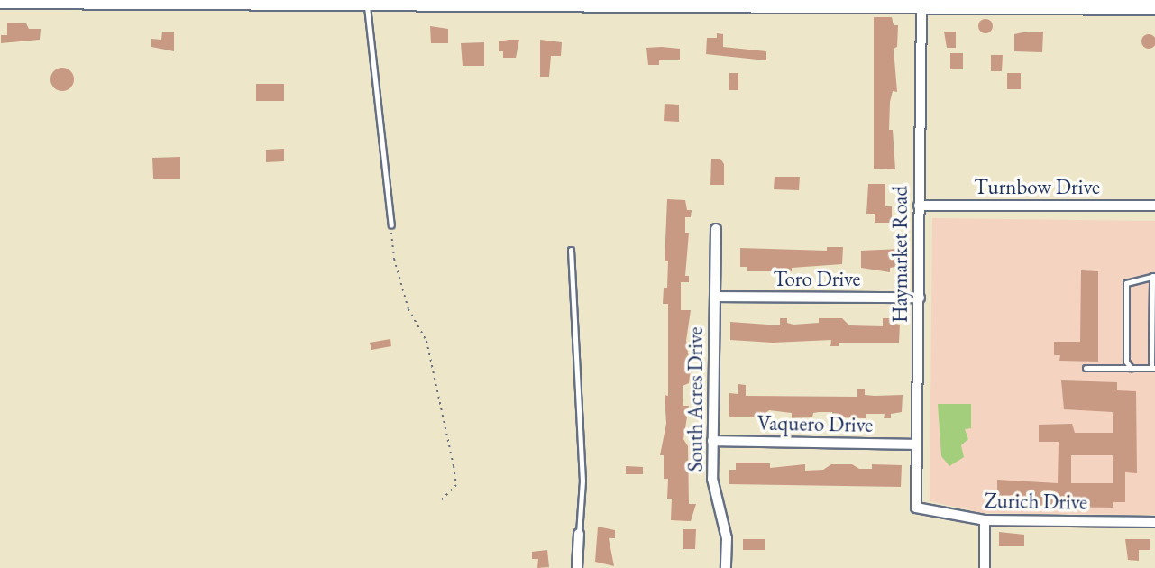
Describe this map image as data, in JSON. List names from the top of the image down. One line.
{"streets":{"street":["Turnbow Drive","Haymarket Road","Toro Drive","South Acres Drive","Vaquero Drive","Zurich Drive"]},"crossings":[["Turnbow Drive","Haymarket Road"],["Haymarket Road","Toro Drive"],["Haymarket Road","Vaquero Drive"],["Haymarket Road","Zurich Drive"],["Toro Drive","South Acres Drive"],["South Acres Drive","Vaquero Drive"]]}
